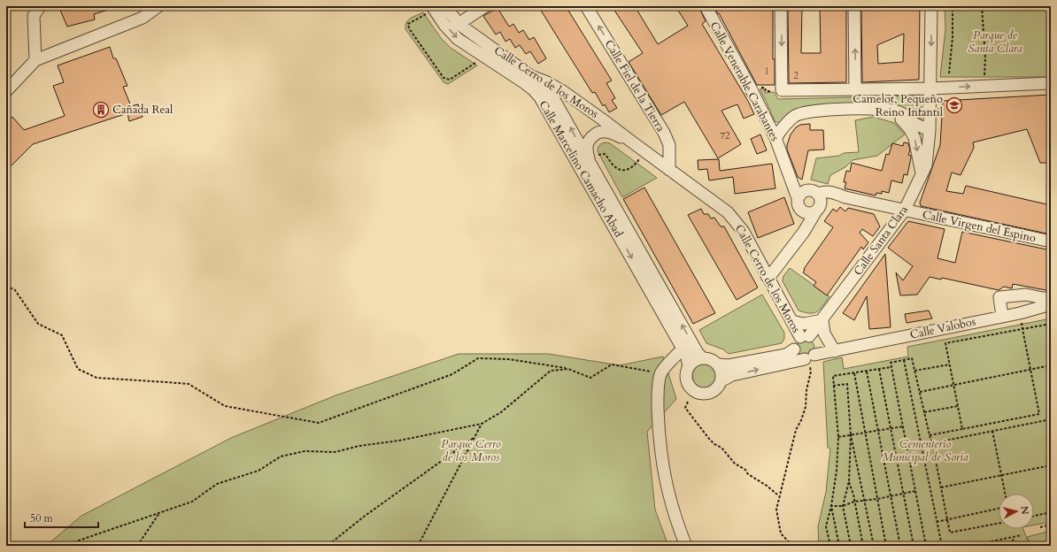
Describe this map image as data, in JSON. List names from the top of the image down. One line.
{"streets":{"street":["Calle Venerable Carabantes","Calle Cerro de los Moros","Calle Fiel de la Tierra","Calle Marcelino Camacho Abad","Calle Virgen del Espino","Calle Santa Clara","Calle Valobos"]},"crossings":[["Calle Venerable Carabantes","Calle Virgen del Espino"],["Calle Cerro de los Moros","Calle Fiel de la Tierra"],["Calle Cerro de los Moros","Calle Marcelino Camacho Abad"],["Calle Cerro de los Moros","Calle Santa Clara"],["Calle Cerro de los Moros","Calle Valobos"],["Calle Marcelino Camacho Abad","Calle Santa Clara"],["Calle Marcelino Camacho Abad","Calle Valobos"],["Calle Virgen del Espino","Calle Santa Clara"],["Calle Santa Clara","Calle Valobos"]],"one_way":["Calle Fiel de la Tierra"],"parks":["Parque de Santa Clara","Parque Cerro de los Moros","Cementerio Municipal de Soria"],"places":{"school or university":["Camelot, Pequeño Reino Infantil"],"building":["Cañada Real"]},"house_numbers":["1","2","72"],"scale_bar":"50 m","north":"right"}
